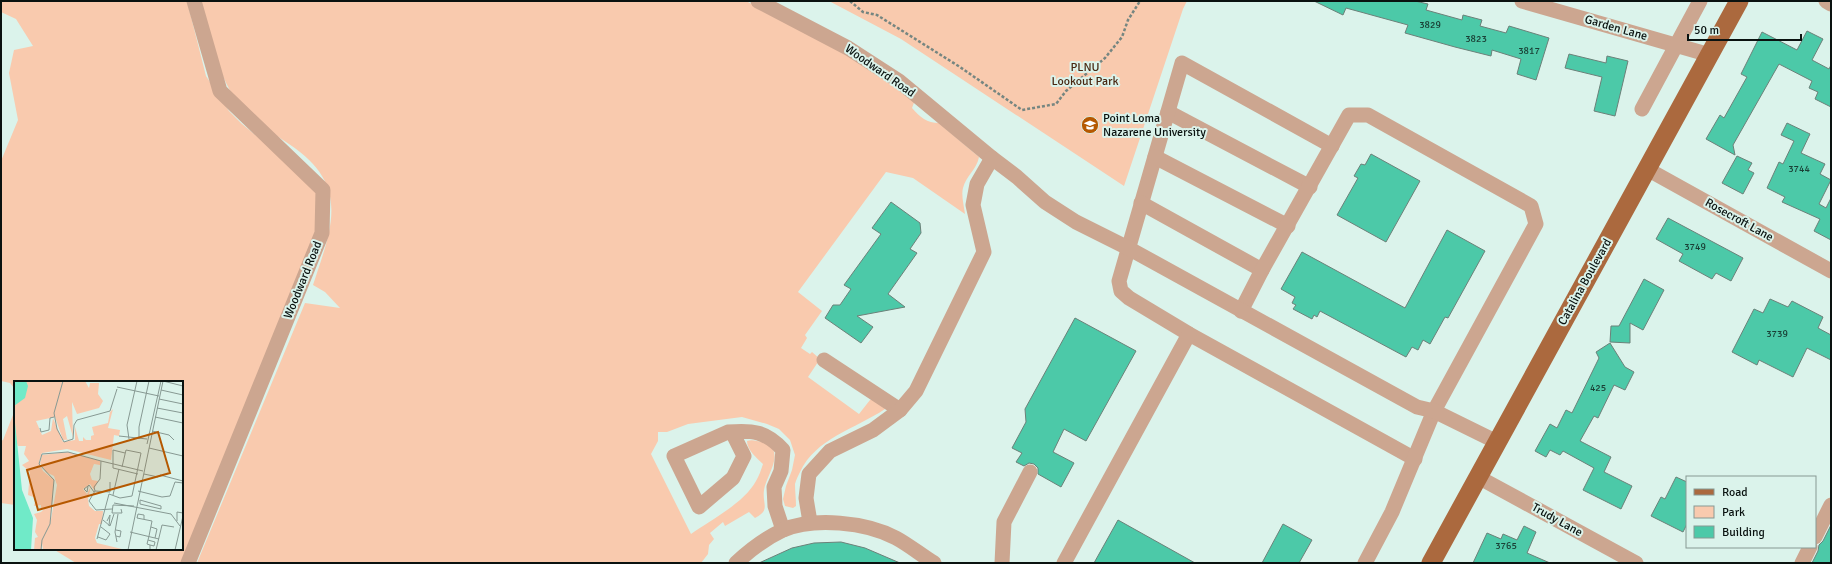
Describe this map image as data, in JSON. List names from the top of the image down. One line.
{"streets":{"main road":["Catalina Boulevard"],"street":["Garden Lane","Woodward Road","Rosecroft Lane","Trudy Lane"]},"crossings":[["Garden Lane","Catalina Boulevard"],["Woodward Road","Catalina Boulevard"],["Rosecroft Lane","Catalina Boulevard"],["Catalina Boulevard","Trudy Lane"]],"parks":["PLNU Lookout Park"],"places":{"school or university":["Point Loma Nazarene University"]},"house_numbers":["3829","3823","3817","3744","3749","3739","425","3765"],"legend":["Road","Park","Building"],"scale_bar":"50 m"}
